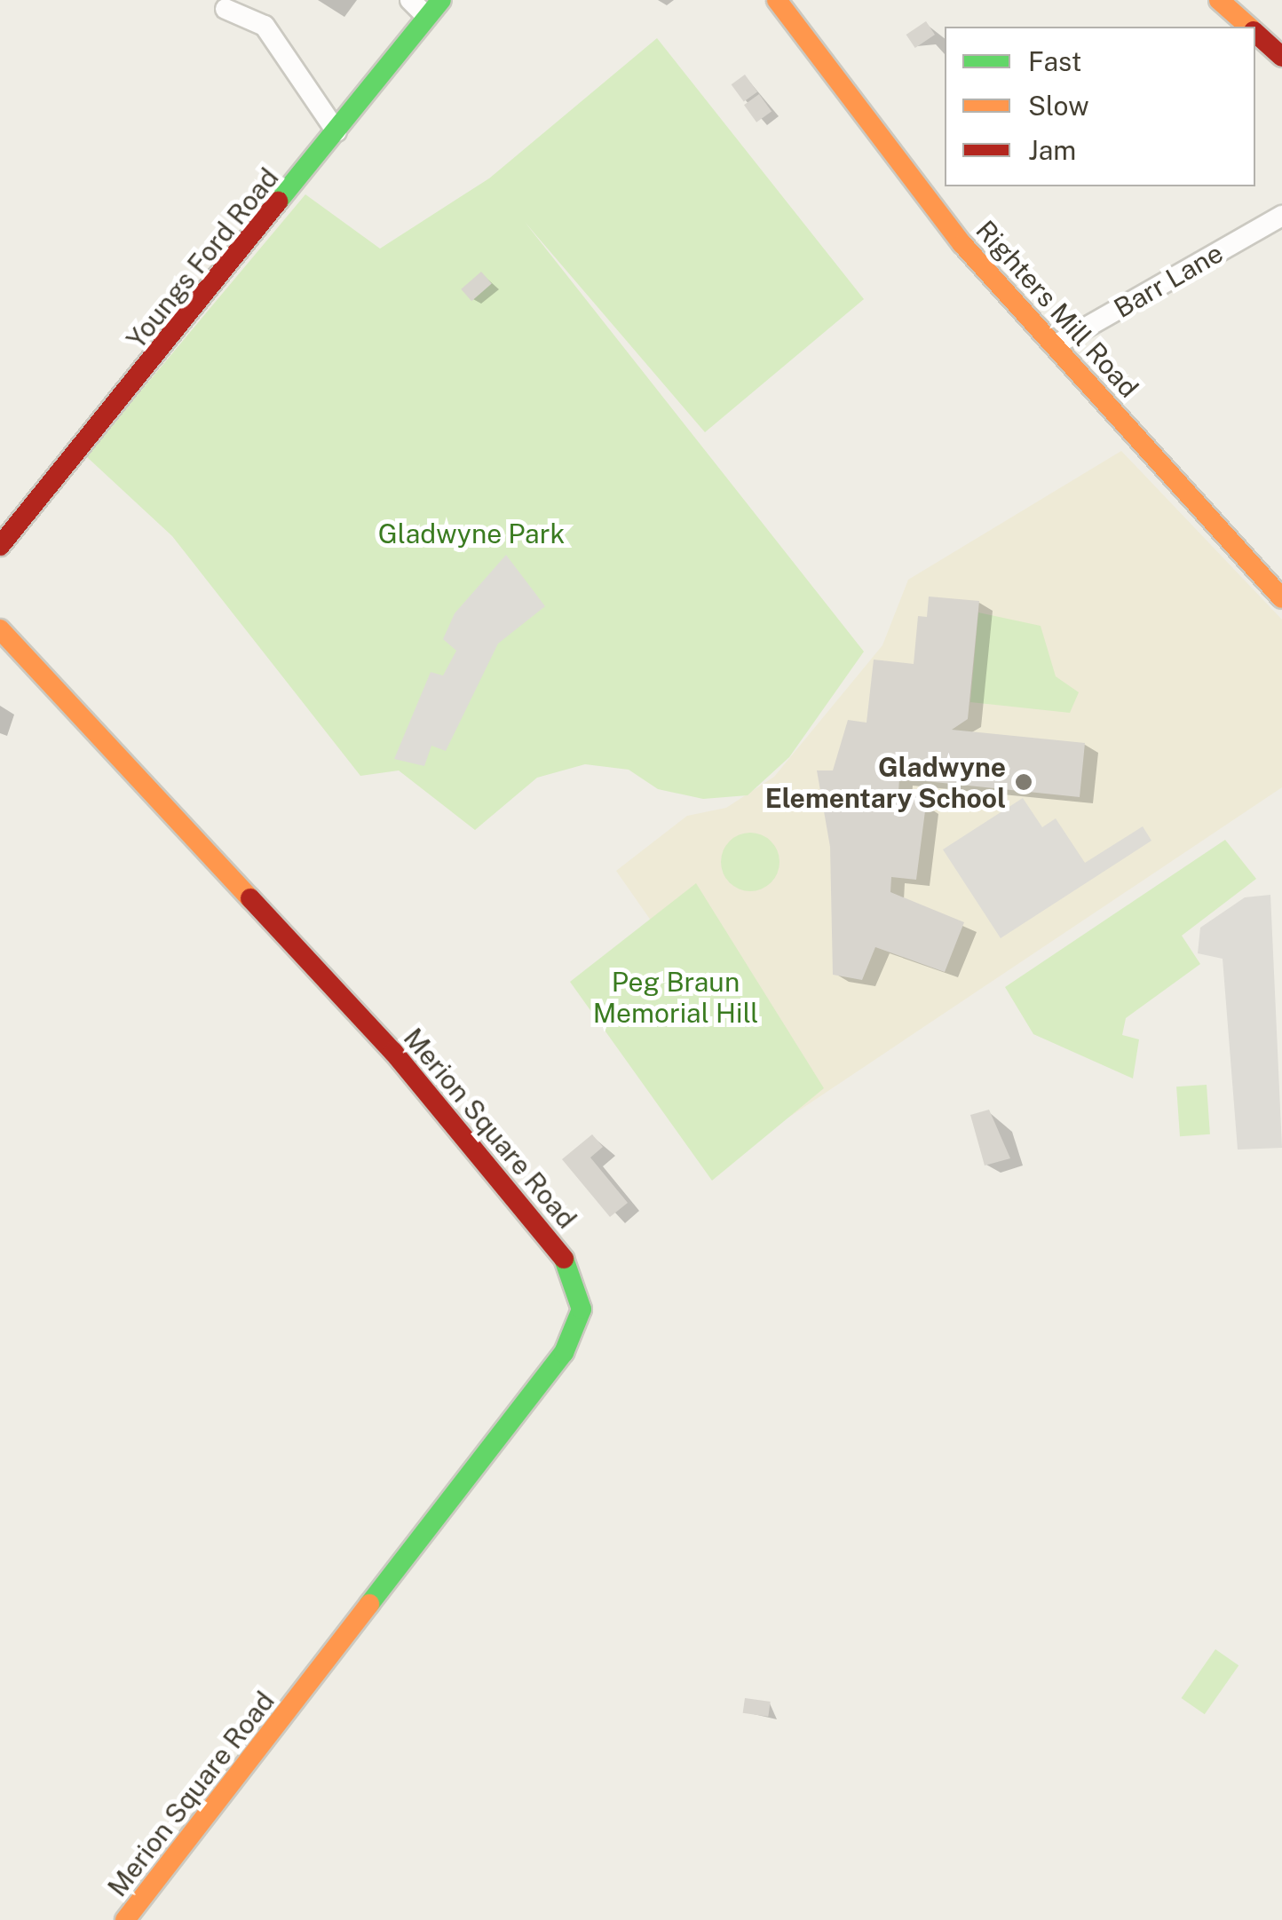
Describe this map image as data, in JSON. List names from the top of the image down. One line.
{"streets":{"street":["Youngs Ford Road","Barr Lane","Righters Mill Road","Merion Square Road"]},"crossings":[["Barr Lane","Righters Mill Road"]],"parks":["Gladwyne Park","Peg Braun Memorial Hill"],"places":["Gladwyne Elementary School"],"legend":["Fast","Slow","Jam"]}
